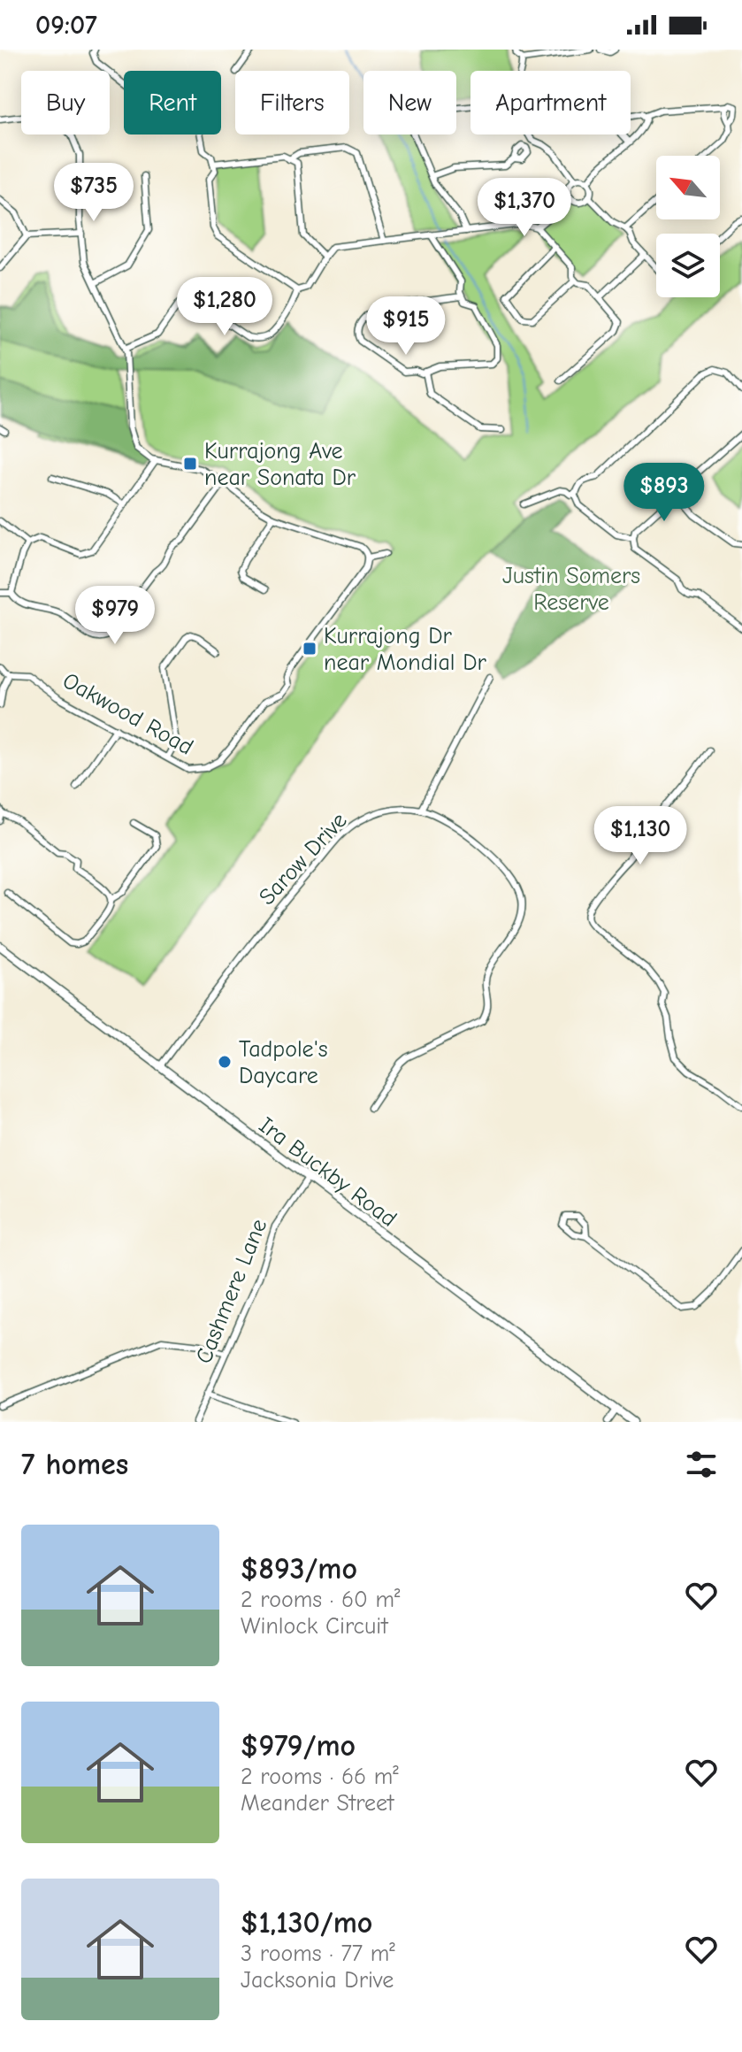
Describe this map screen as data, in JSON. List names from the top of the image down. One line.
{"streets":{"street":["Oakwood Road","Sarow Drive","Ira Buckby Road","Cashmere Lane"]},"crossings":[["Sarow Drive","Ira Buckby Road"],["Ira Buckby Road","Cashmere Lane"]],"parks":["Justin Somers Reserve"],"places":{"transit":["Kurrajong Ave near Sonata Dr","Kurrajong Dr near Mondial Dr"],"other":["Tadpole's Daycare"]},"north":"top left","page":{"status":"09:07","chip":["Buy","Rent","Filters","New","Apartment"],"price":["$735","$1,370","$1,280","$915","$893","$979","$1,130"],"heading":"7 homes","list":[{"name":"$893/mo","note":"2 rooms · 60 m² · Winlock Circuit"},{"name":"$979/mo","note":"2 rooms · 66 m² · Meander Street"},{"name":"$1,130/mo","note":"3 rooms · 77 m² · Jacksonia Drive"}]}}
